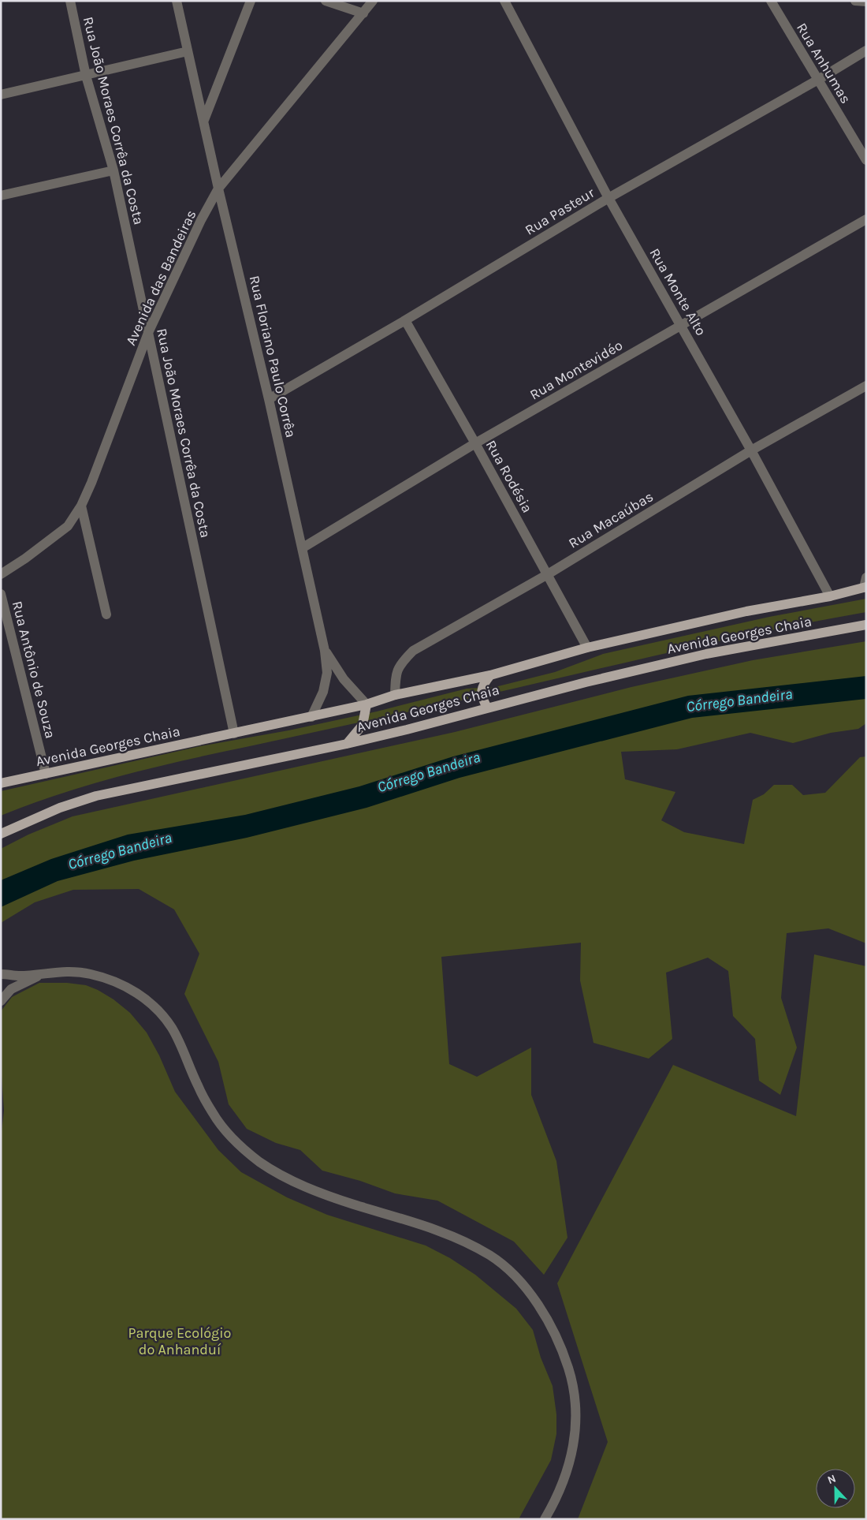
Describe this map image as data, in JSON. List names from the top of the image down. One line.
{"streets":{"main road":["Avenida Georges Chaia"],"street":["Rua Anhumas","Rua João Moraes Corrêa da Costa","Rua Pasteur","Avenida das Bandeiras","Rua Monte Alto","Rua Floriano Paulo Corrêa","Rua Montevidéo","Rua Rodésia","Rua Macaúbas","Rua Antônio de Souza"]},"crossings":[["Rua Anhumas","Rua Pasteur"],["Rua João Moraes Corrêa da Costa","Avenida das Bandeiras"],["Rua João Moraes Corrêa da Costa","Avenida Georges Chaia"],["Rua Pasteur","Rua Monte Alto"],["Rua Pasteur","Rua Floriano Paulo Corrêa"],["Rua Pasteur","Rua Rodésia"],["Avenida das Bandeiras","Rua Floriano Paulo Corrêa"],["Rua Monte Alto","Rua Montevidéo"],["Rua Monte Alto","Rua Macaúbas"],["Rua Monte Alto","Avenida Georges Chaia"],["Rua Floriano Paulo Corrêa","Rua Montevidéo"],["Rua Floriano Paulo Corrêa","Avenida Georges Chaia"],["Rua Montevidéo","Rua Rodésia"],["Rua Rodésia","Rua Macaúbas"],["Rua Rodésia","Avenida Georges Chaia"],["Rua Macaúbas","Avenida Georges Chaia"],["Avenida Georges Chaia","Rua Antônio de Souza"]],"water":["Córrego Bandeira"],"parks":["Parque Ecológio do Anhanduí"],"north":"top"}
